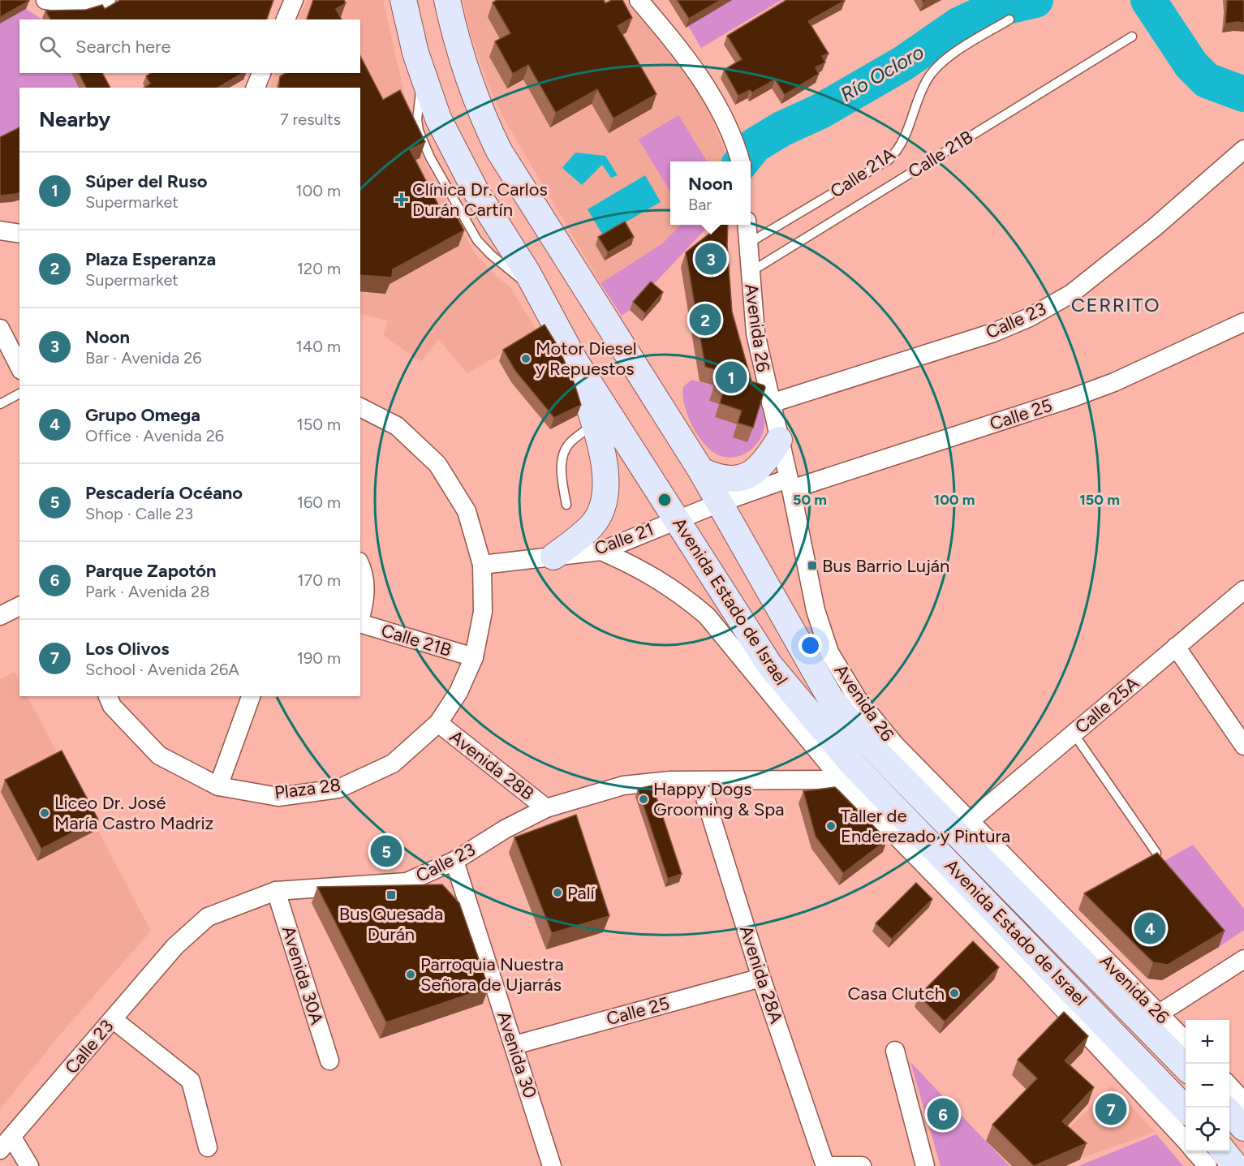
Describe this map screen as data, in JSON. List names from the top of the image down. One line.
{"streets":{"main road":["Avenida Estado de Israel"],"street":["Calle 21B","Calle 23","Avenida 26","Calle 25","Calle 21","Calle 25A","Avenida 28B","Plaza 28","Avenida 28A","Avenida 30A","Avenida 30"],"lane":["Calle 21A"]},"crossings":[["Calle 21B","Avenida 26"],["Calle 21B","Plaza 28"],["Calle 21A","Avenida 26"],["Calle 23","Avenida 26"],["Calle 23","Avenida 28B"],["Calle 23","Avenida 28A"],["Calle 23","Avenida 30A"],["Calle 23","Avenida 30"],["Avenida 26","Calle 25"],["Avenida 26","Calle 21"],["Avenida 26","Calle 25A"],["Calle 25","Calle 21"],["Calle 25","Avenida 28A"],["Calle 25","Avenida 30"],["Calle 21","Avenida Estado de Israel"],["Calle 21","Plaza 28"],["Avenida 28B","Plaza 28"]],"districts":["CERRITO"],"water":["Río Ocloro"],"places":{"health":["Clínica Dr. Carlos Durán Cartín"],"other":["Motor Diesel y Repuestos","Happy Dogs Grooming & Spa","Liceo Dr. José María Castro Madriz","Taller de Enderezado y Pintura","Palí","Parroquia Nuestra Señora de Ujarrás","Casa Clutch"],"transit":["Bus Barrio Luján","Bus Quesada Durán"]},"page":{"search":"Search here","heading":["Nearby","7 results"],"list":[{"mark":"1","name":"Súper del Ruso","note":"Supermarket","value":"100 m"},{"mark":"2","name":"Plaza Esperanza","note":"Supermarket","value":"120 m"},{"mark":"3","name":"Noon","note":"Bar · Avenida 26","value":"140 m"},{"mark":"4","name":"Grupo Omega","note":"Office · Avenida 26","value":"150 m"},{"mark":"5","name":"Pescadería Océano","note":"Shop · Calle 23","value":"160 m"},{"mark":"6","name":"Parque Zapotón","note":"Park · Avenida 28","value":"170 m"},{"mark":"7","name":"Los Olivos","note":"School · Avenida 26A","value":"190 m"}],"popup":["Noon","Bar"],"pins":["3","2","1","5","4","7","6"],"map_buttons":["+","−"]},"rings":["50 m","100 m","150 m"]}
